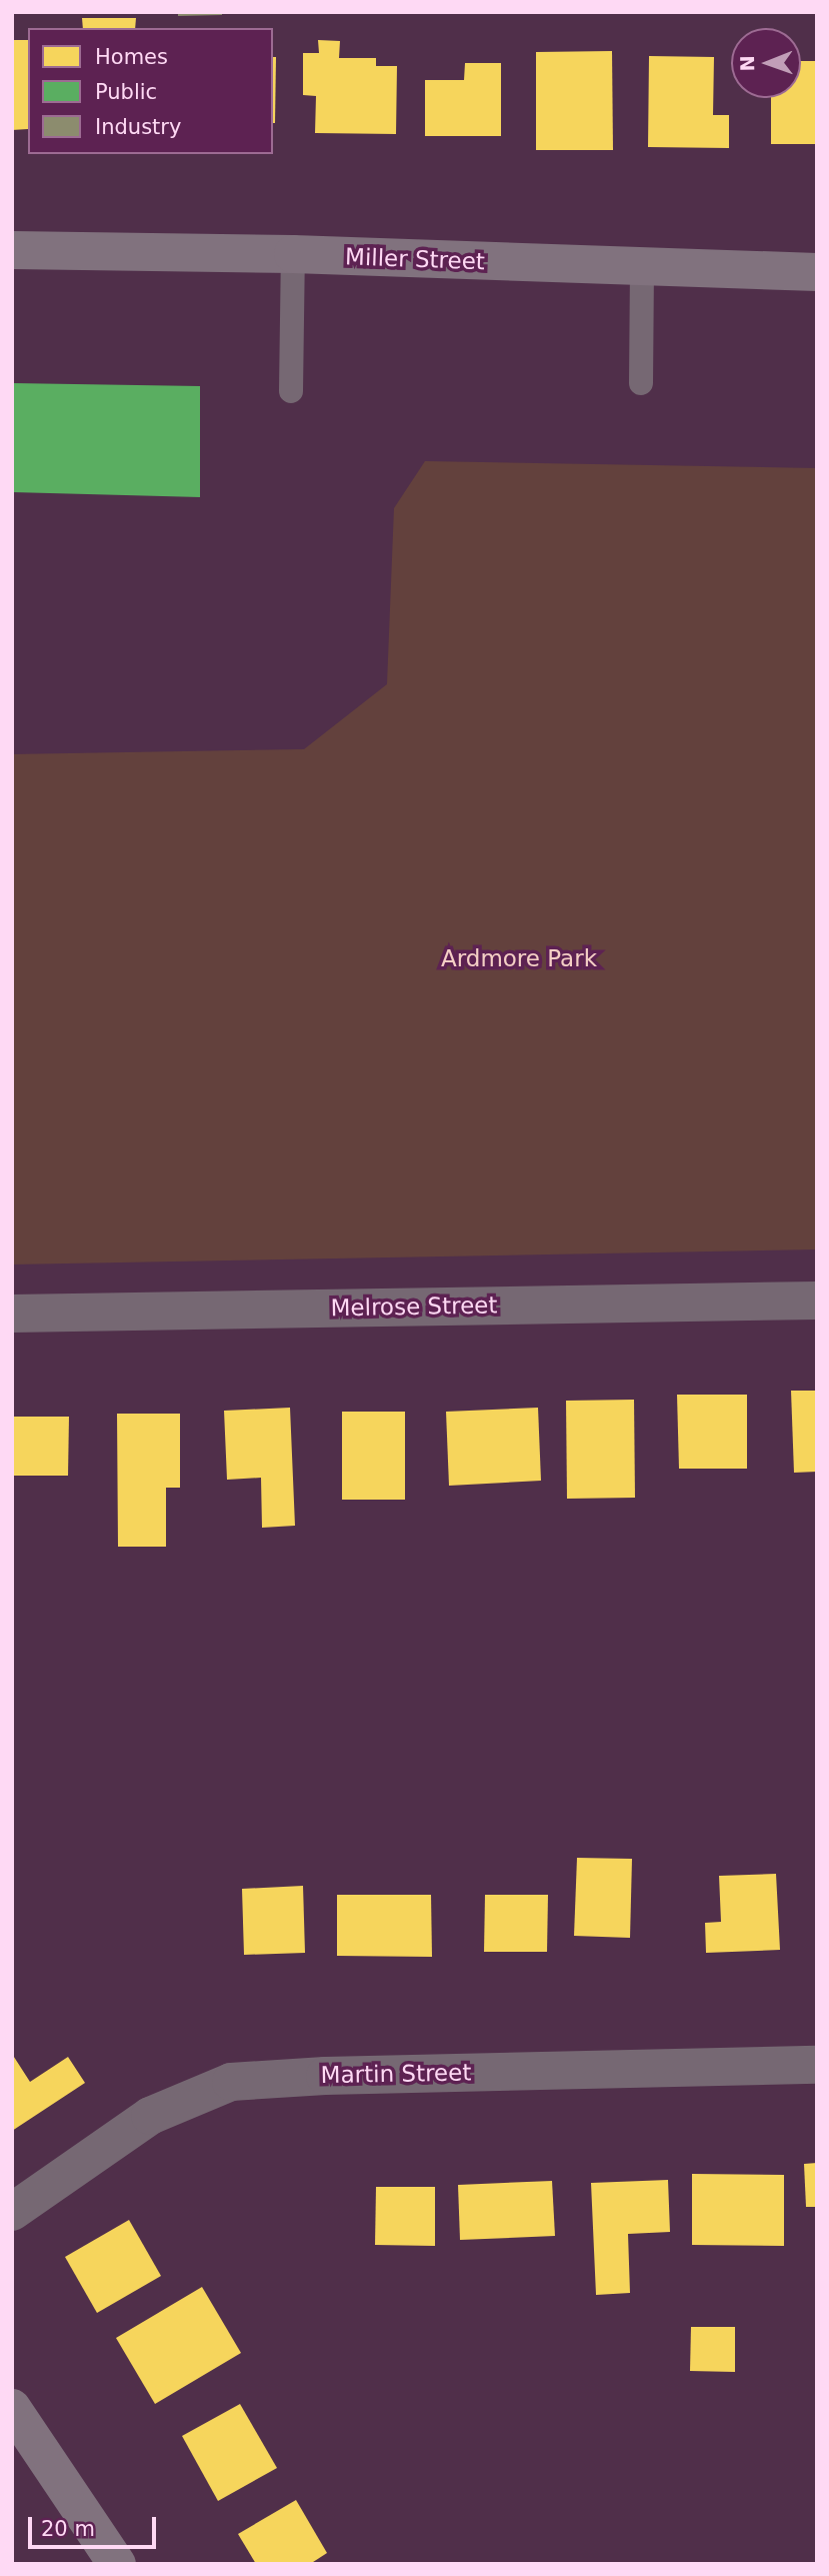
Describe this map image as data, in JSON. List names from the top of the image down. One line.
{"streets":{"main road":["Miller Street"],"street":["Melrose Street","Martin Street"]},"parks":["Ardmore Park"],"legend":["Homes","Public","Industry"],"scale_bar":"20 m","north":"left"}
